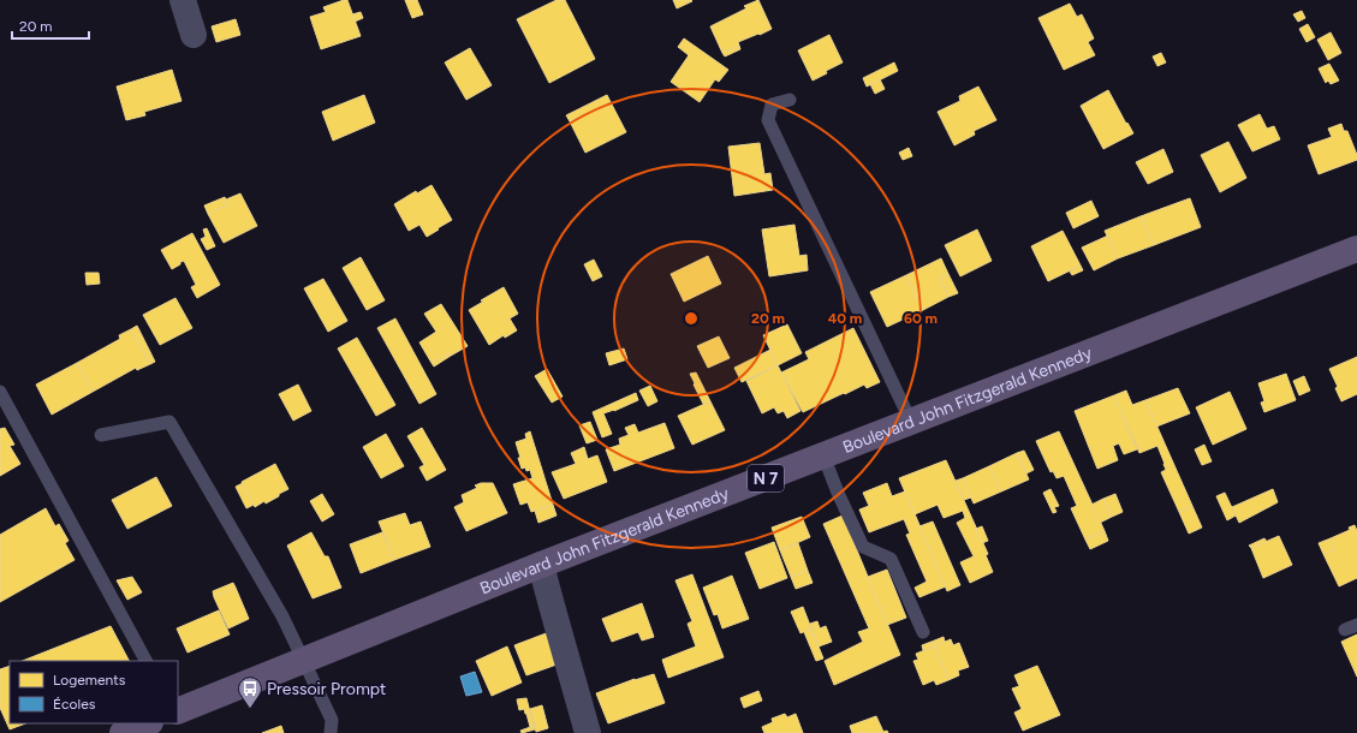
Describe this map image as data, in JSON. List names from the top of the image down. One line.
{"streets":{"main road":["Boulevard John Fitzgerald Kennedy","N 7"]},"places":{"bus stop":["Pressoir Prompt"]},"legend":["Logements","Écoles"],"scale_bar":"20 m","rings":["20 m","40 m","60 m"]}
